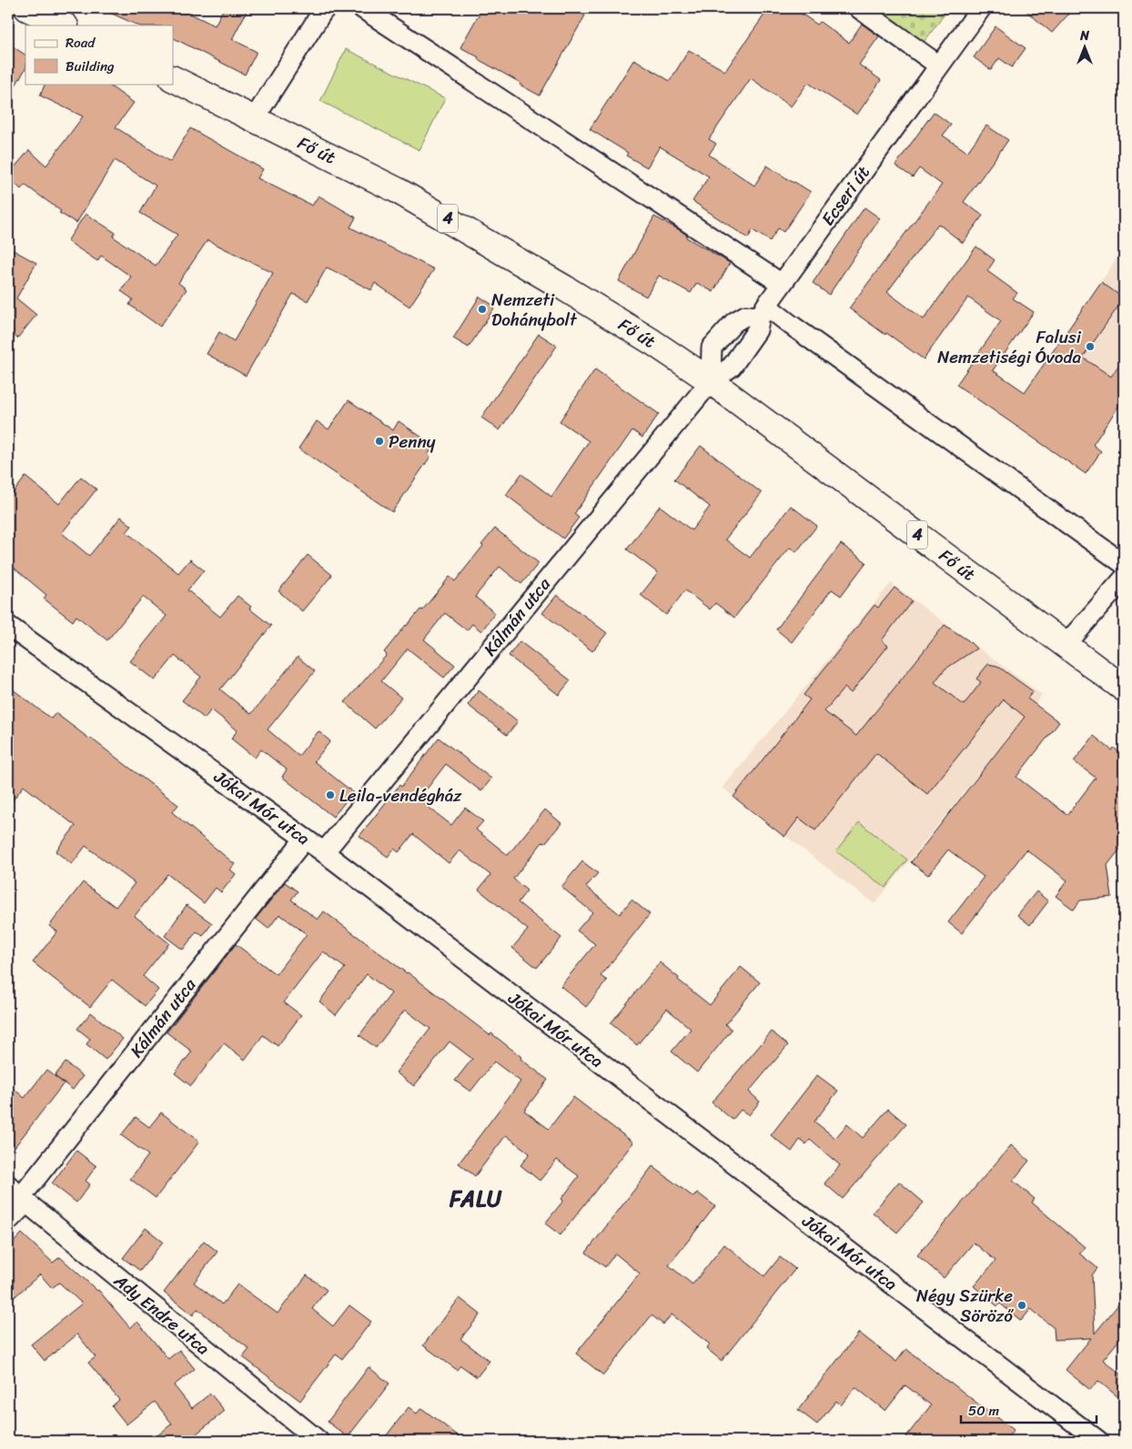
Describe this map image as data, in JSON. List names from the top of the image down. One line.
{"streets":{"main road":["Fő út","4"],"street":["Ecseri út","Kálmán utca","Jókai Mór utca","Ady Endre utca"]},"crossings":[["Fő út","Ecseri út"],["Fő út","Kálmán utca"],["Ecseri út","Kálmán utca"],["Kálmán utca","Jókai Mór utca"],["Kálmán utca","Ady Endre utca"]],"districts":["FALU"],"places":["Nemzeti Dohánybolt","Falusi Nemzetiségi Óvoda","Penny","Leila-vendégház","Négy Szürke Söröző"],"legend":["Road","Building"],"scale_bar":"50 m","north":"top"}
